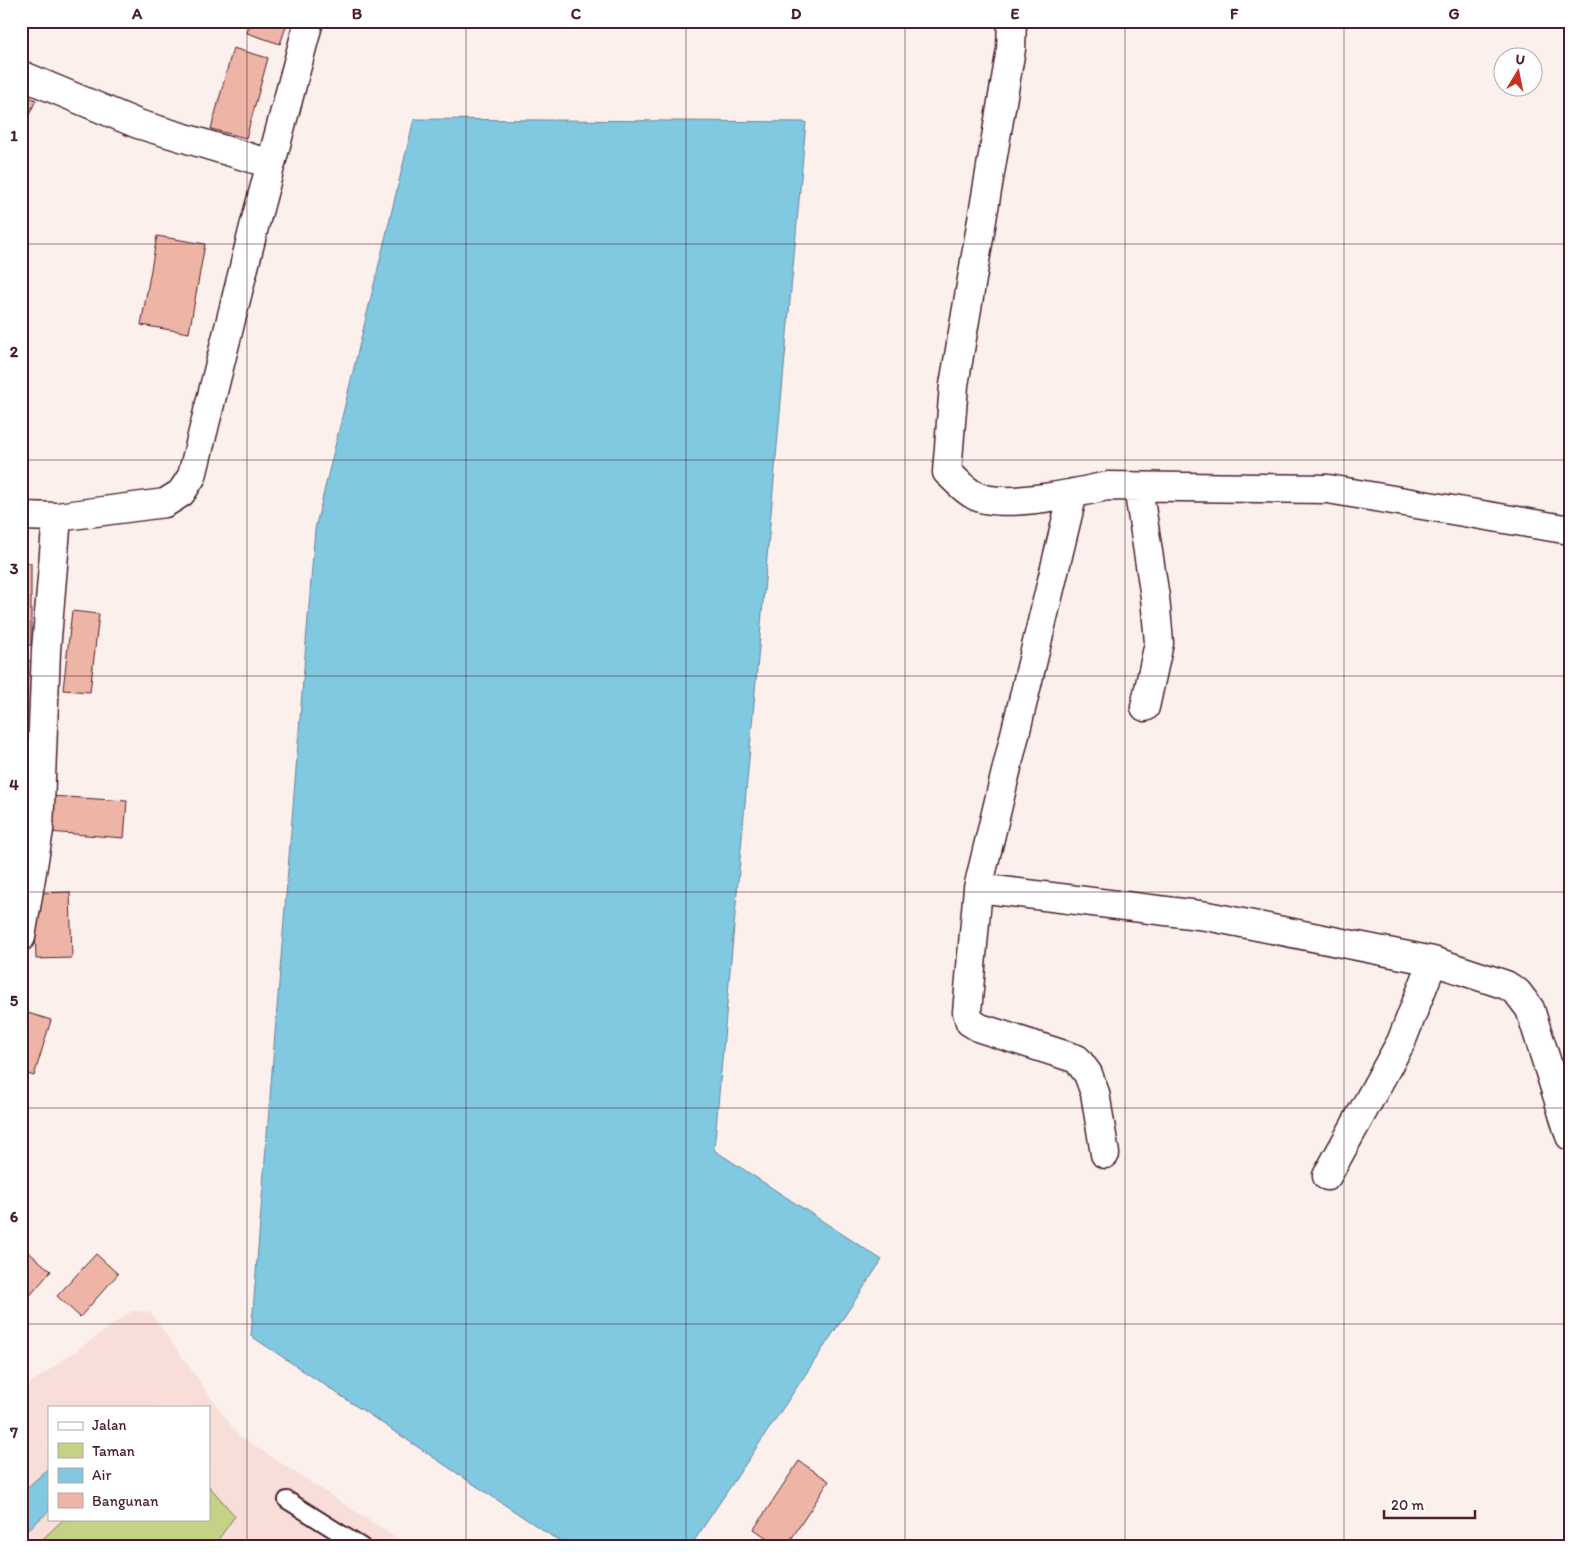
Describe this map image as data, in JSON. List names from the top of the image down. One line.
{"legend":["Jalan","Taman","Air","Bangunan"],"scale_bar":"20 m","north":"top","grid":{"columns":["A","B","C","D","E","F","G"],"rows":["1","2","3","4","5","6","7"]}}
